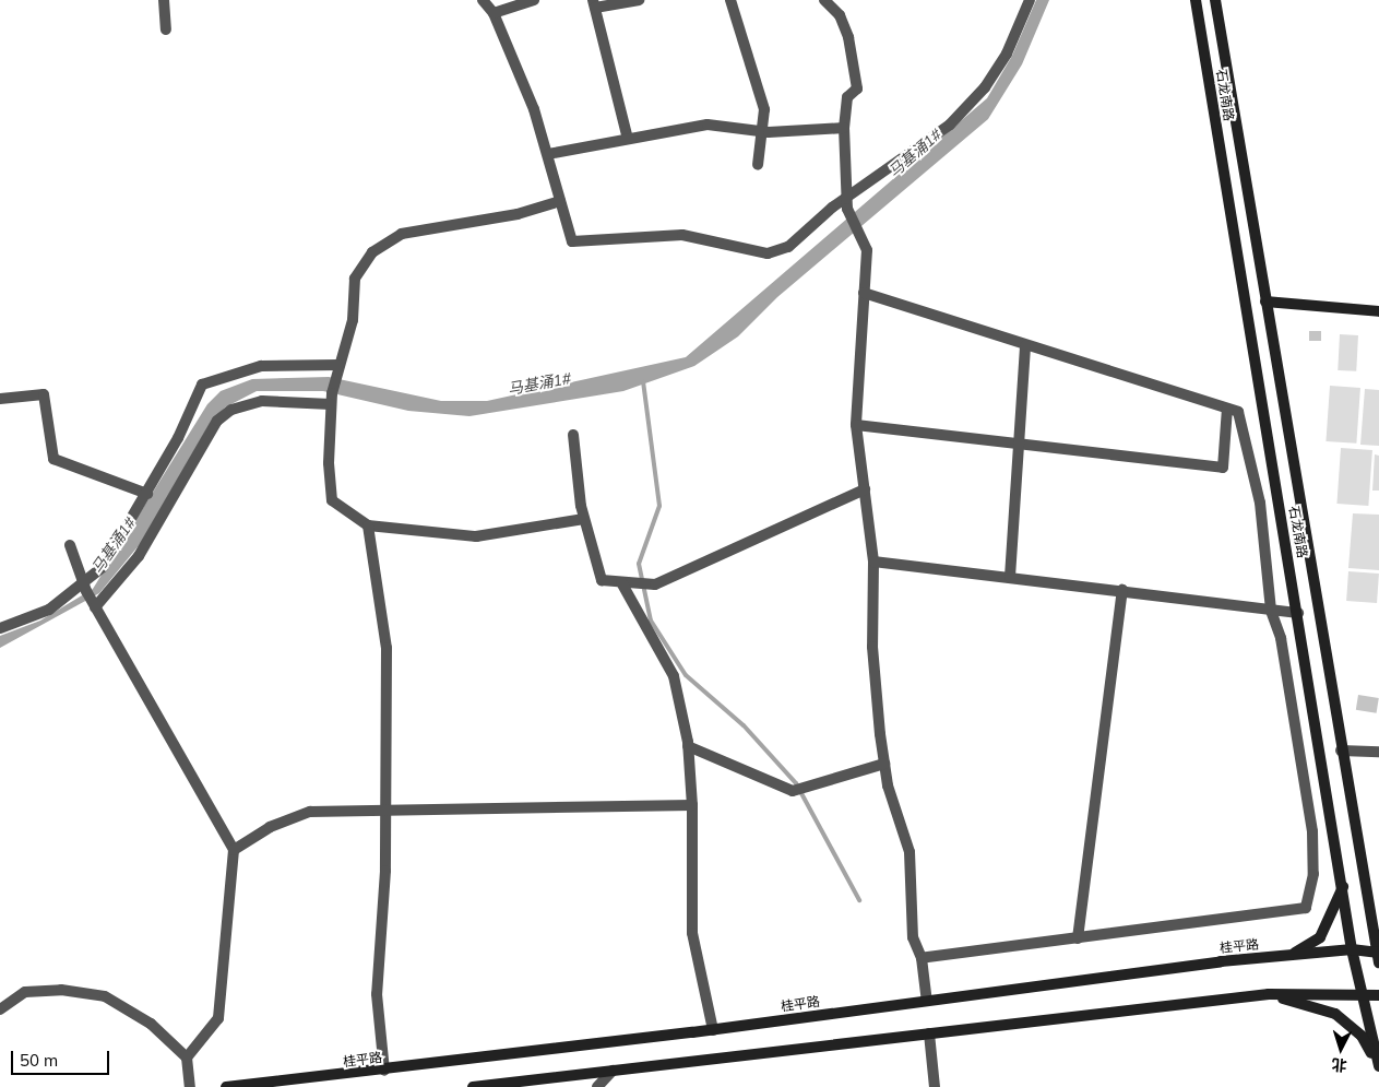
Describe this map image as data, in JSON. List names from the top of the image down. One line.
{"streets":{"main road":["石龙南路","桂平路"]},"crossings":[["石龙南路","桂平路"]],"water":["马基涌1#"],"scale_bar":"50 m","north":"bottom"}
